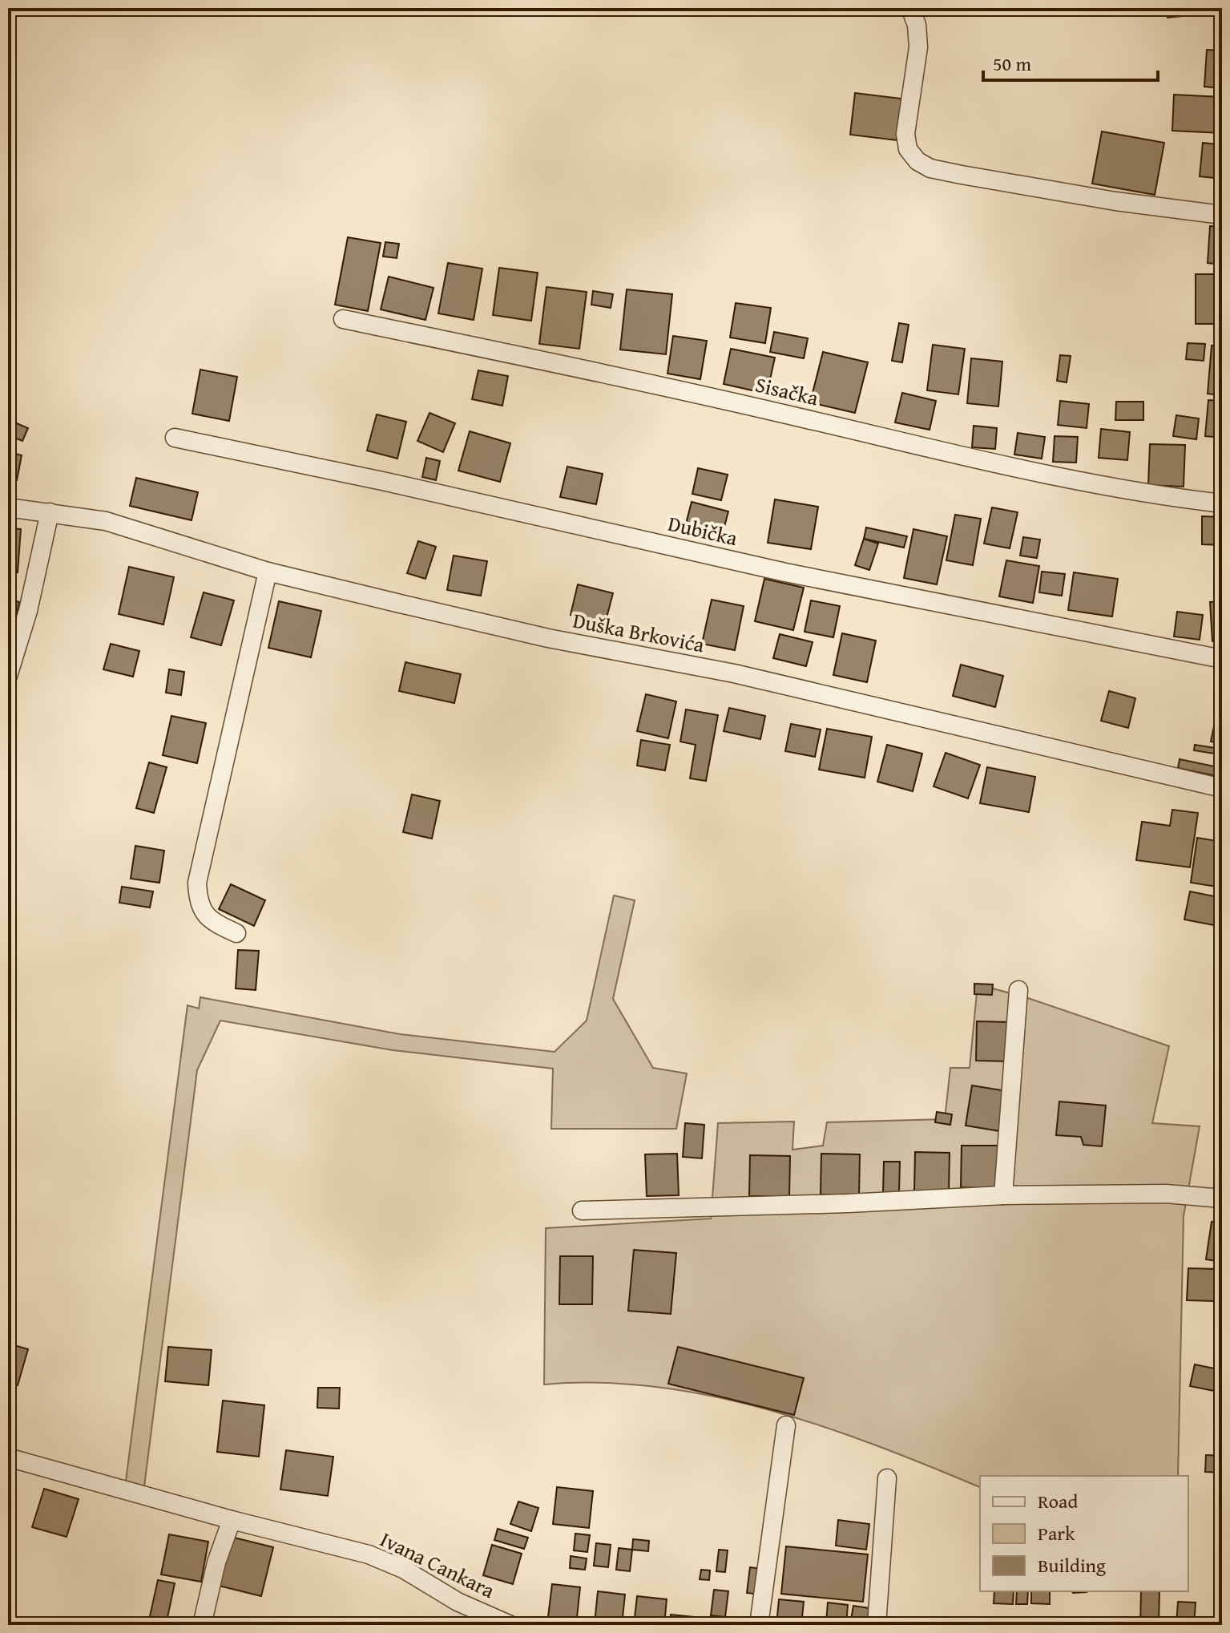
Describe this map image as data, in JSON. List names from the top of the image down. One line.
{"streets":{"street":["Sisačka","Dubička","Duška Brkovića","Ivana Cankara"]},"legend":["Road","Park","Building"],"scale_bar":"50 m"}
